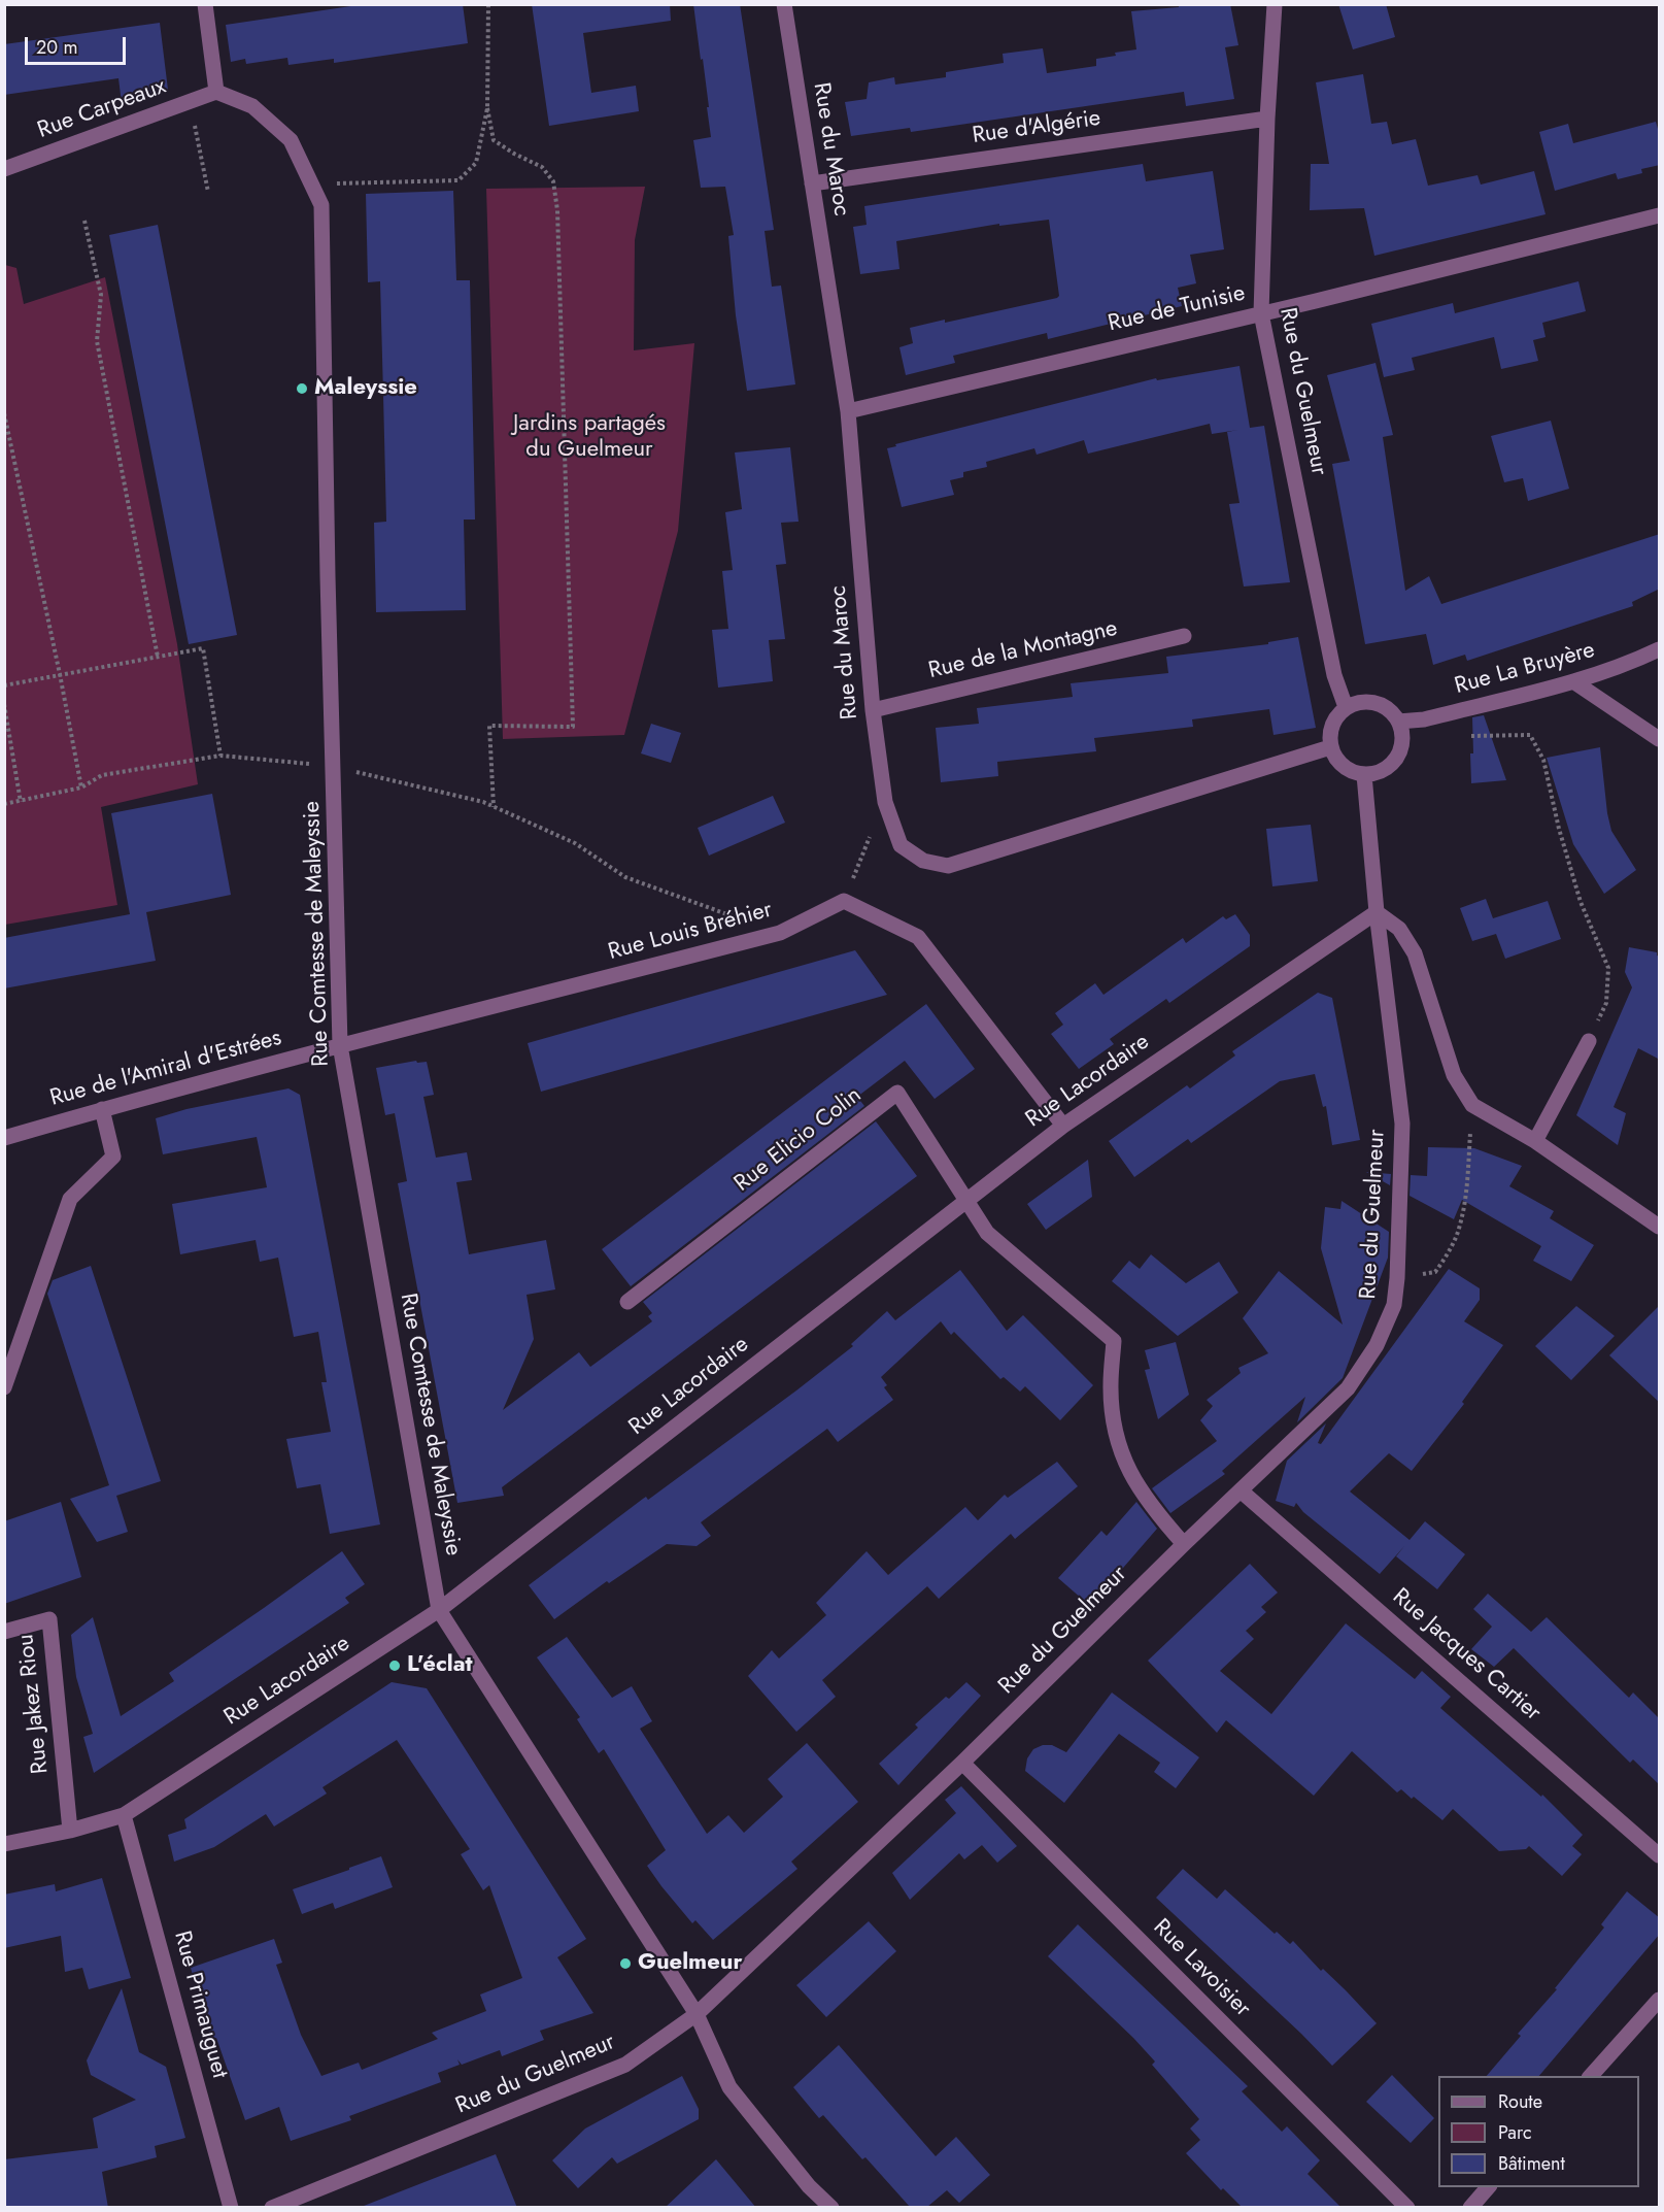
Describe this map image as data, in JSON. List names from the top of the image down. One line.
{"streets":{"street":["Rue Carpeaux","Rue d'Algérie","Rue du Maroc","Rue de Tunisie","Rue du Guelmeur","Rue de la Montagne","Rue La Bruyère","Rue Louis Bréhier","Rue Comtesse de Maleyssie","Rue de l'Amiral d'Estrées","Rue Lacordaire","Rue Elicio Colin","Rue Jacques Cartier","Rue Jakez Riou","Rue Lavoisier","Rue Primauguet"]},"crossings":[["Rue Carpeaux","Rue Comtesse de Maleyssie"],["Rue d'Algérie","Rue du Maroc"],["Rue d'Algérie","Rue du Guelmeur"],["Rue du Maroc","Rue de Tunisie"],["Rue du Maroc","Rue du Guelmeur"],["Rue du Maroc","Rue de la Montagne"],["Rue du Maroc","Rue La Bruyère"],["Rue de Tunisie","Rue du Guelmeur"],["Rue du Guelmeur","Rue La Bruyère"],["Rue du Guelmeur","Rue Comtesse de Maleyssie"],["Rue du Guelmeur","Rue Lacordaire"],["Rue du Guelmeur","Rue Jacques Cartier"],["Rue du Guelmeur","Rue Lavoisier"],["Rue Louis Bréhier","Rue Comtesse de Maleyssie"],["Rue Louis Bréhier","Rue de l'Amiral d'Estrées"],["Rue Comtesse de Maleyssie","Rue de l'Amiral d'Estrées"],["Rue Comtesse de Maleyssie","Rue Lacordaire"],["Rue Lacordaire","Rue Elicio Colin"],["Rue Lacordaire","Rue Jakez Riou"],["Rue Lacordaire","Rue Primauguet"]],"parks":["Jardins partagés du Guelmeur"],"places":["Maleyssie","L'éclat","Guelmeur"],"legend":["Route","Parc","Bâtiment"],"scale_bar":"20 m"}
